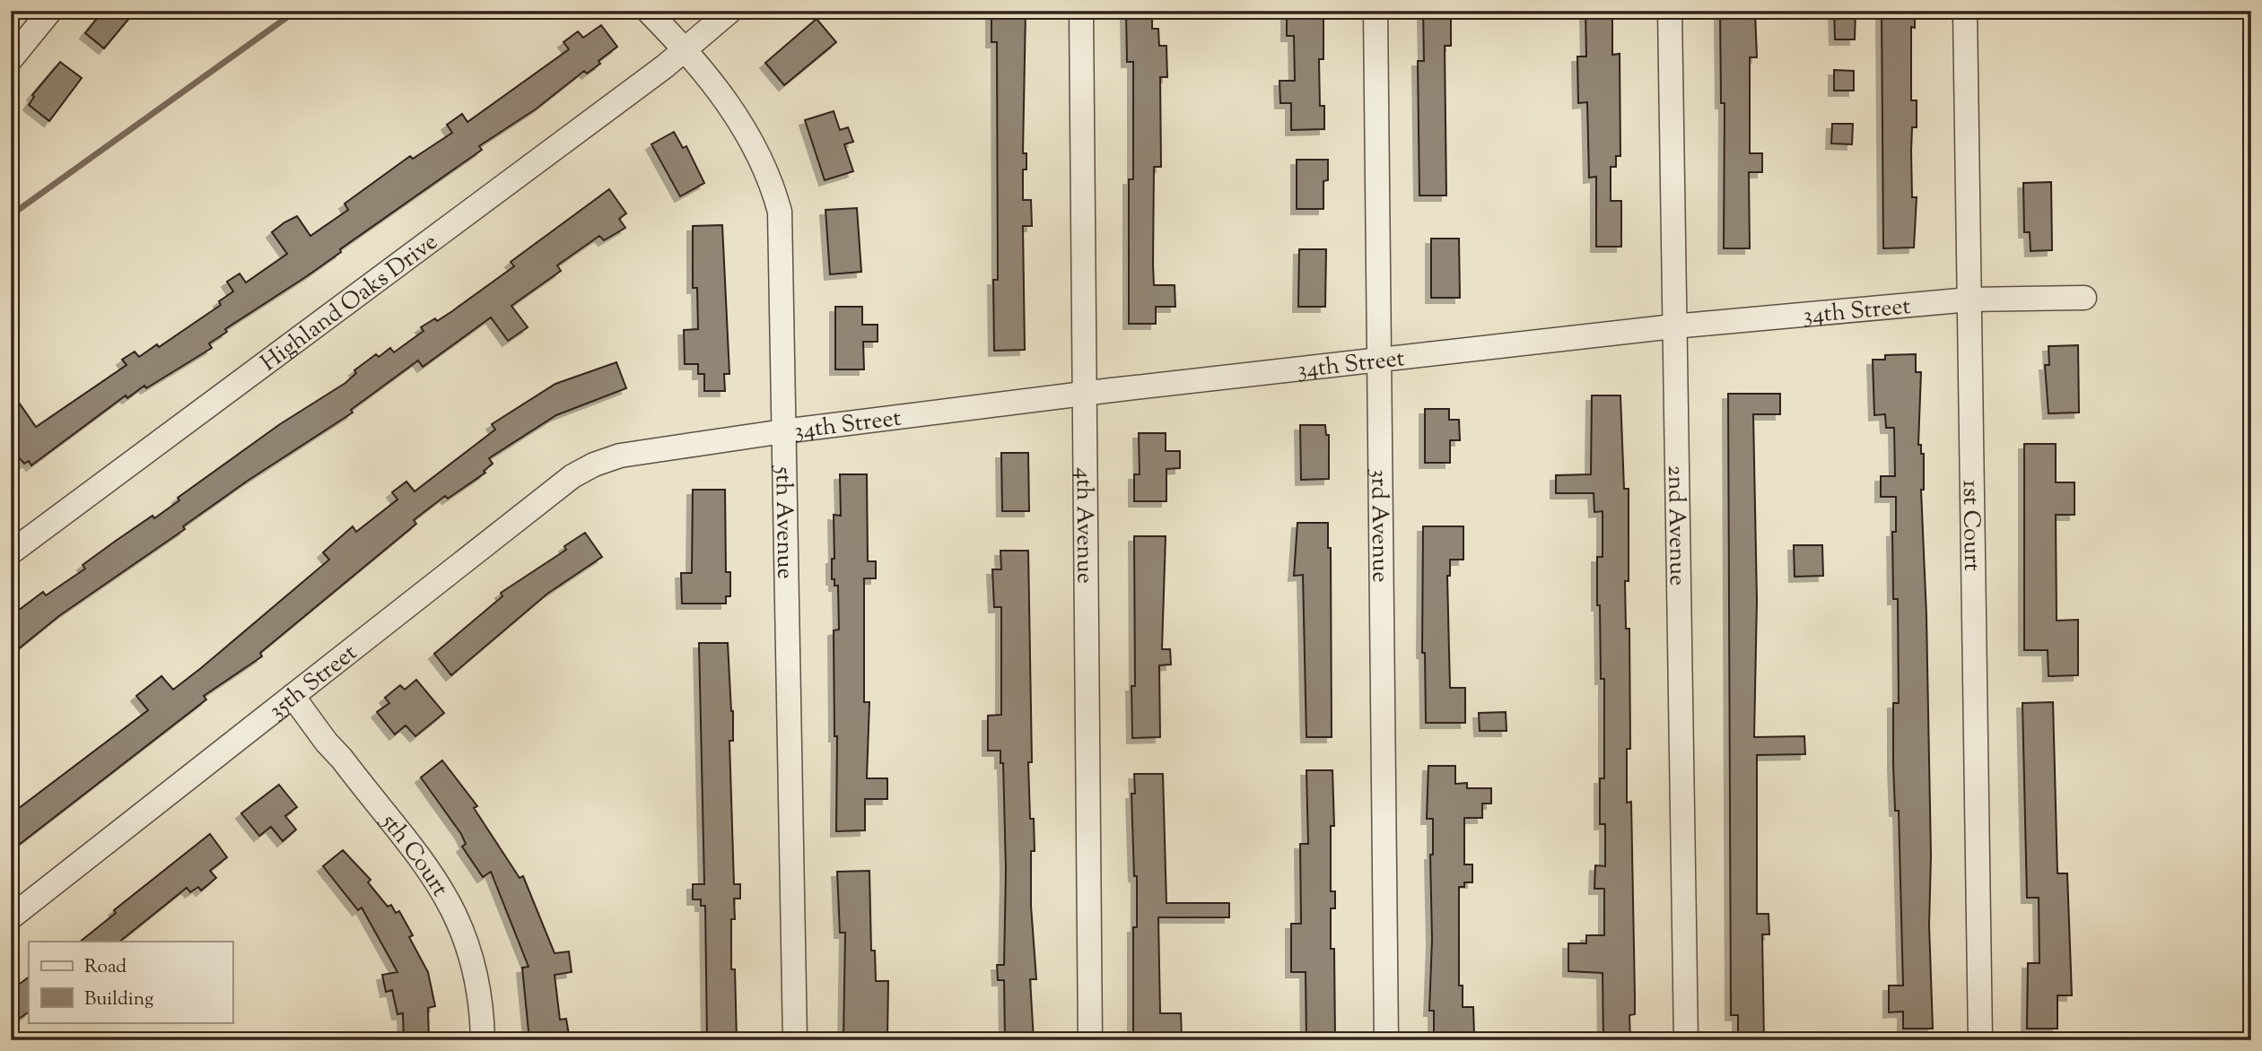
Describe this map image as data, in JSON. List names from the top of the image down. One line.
{"streets":{"street":["Highland Oaks Drive","34th Street","5th Avenue","4th Avenue","3rd Avenue","2nd Avenue","1st Court","35th Street","5th Court"]},"crossings":[["Highland Oaks Drive","5th Avenue"],["34th Street","5th Avenue"],["34th Street","4th Avenue"],["34th Street","3rd Avenue"],["34th Street","2nd Avenue"],["34th Street","1st Court"],["34th Street","35th Street"],["35th Street","5th Court"]],"legend":["Road","Building"]}
